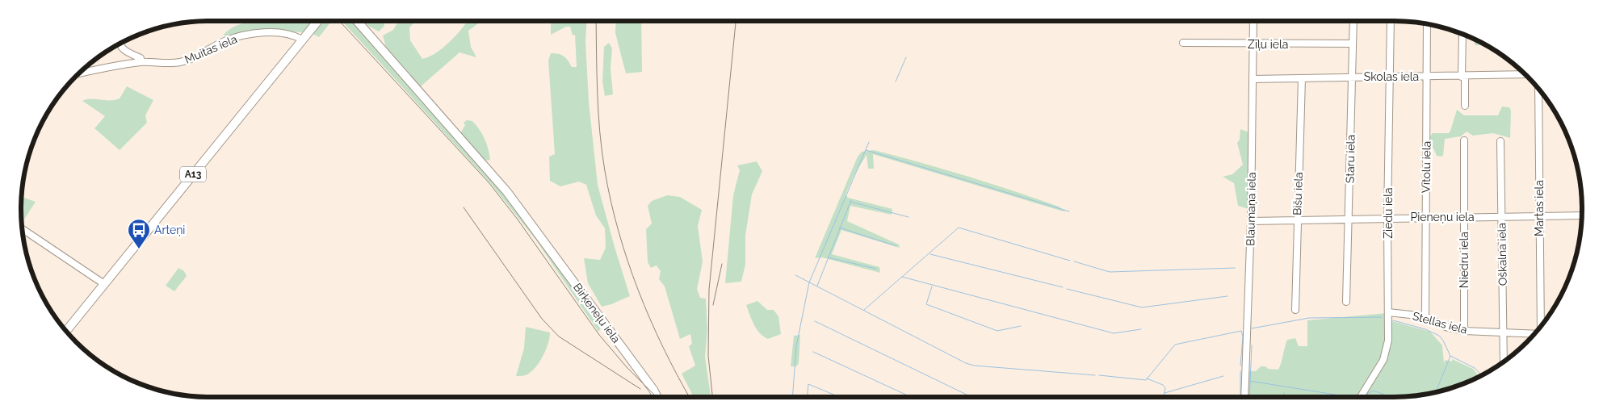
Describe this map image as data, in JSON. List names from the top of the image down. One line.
{"streets":{"main road":["A13","Birķeneļu iela"],"street":["Zīļu iela","Muitas iela","Skolas iela","Staru iela","Vītolu iela","Bišu iela","Martas iela","Blaumaņa iela","Ziedu iela","Pieneņu iela","Oškalna iela","Niedru iela","Stellas iela"]},"crossings":[["Zīļu iela","Staru iela"],["Zīļu iela","Blaumaņa iela"],["Muitas iela","A13"],["Skolas iela","Staru iela"],["Skolas iela","Vītolu iela"],["Skolas iela","Bišu iela"],["Skolas iela","Blaumaņa iela"],["Skolas iela","Ziedu iela"],["Staru iela","Pieneņu iela"],["Vītolu iela","Pieneņu iela"],["Vītolu iela","Stellas iela"],["Bišu iela","Pieneņu iela"],["Martas iela","Pieneņu iela"],["Blaumaņa iela","Pieneņu iela"],["Ziedu iela","Pieneņu iela"],["Ziedu iela","Stellas iela"],["Pieneņu iela","Oškalna iela"],["Pieneņu iela","Niedru iela"],["Oškalna iela","Stellas iela"],["Niedru iela","Stellas iela"]],"places":{"bus stop":["Arteņi"]}}
